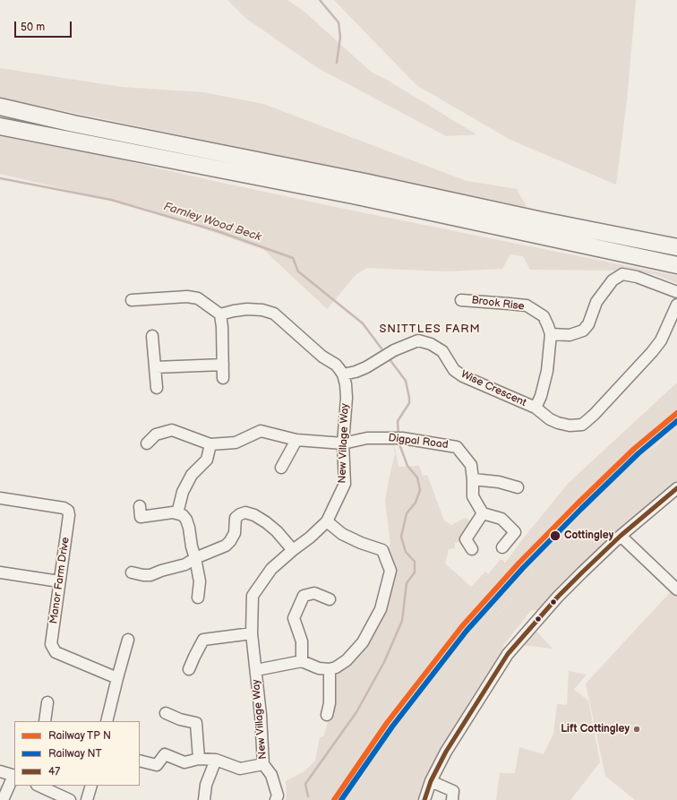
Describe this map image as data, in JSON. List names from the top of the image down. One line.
{"streets":{"street":["Brook Rise","Wise Crescent","Digpal Road","New Village Way","Manor Farm Drive"]},"crossings":[["Brook Rise","Wise Crescent"],["Wise Crescent","New Village Way"],["Digpal Road","New Village Way"]],"districts":["SNITTLES FARM"],"water":["Farnley Wood Beck"],"places":["Cottingley","Lift Cottingley"],"lines":["rail line NT","transit line 47"],"legend":["Railway TP N","Railway NT","47"],"scale_bar":"50 m"}
